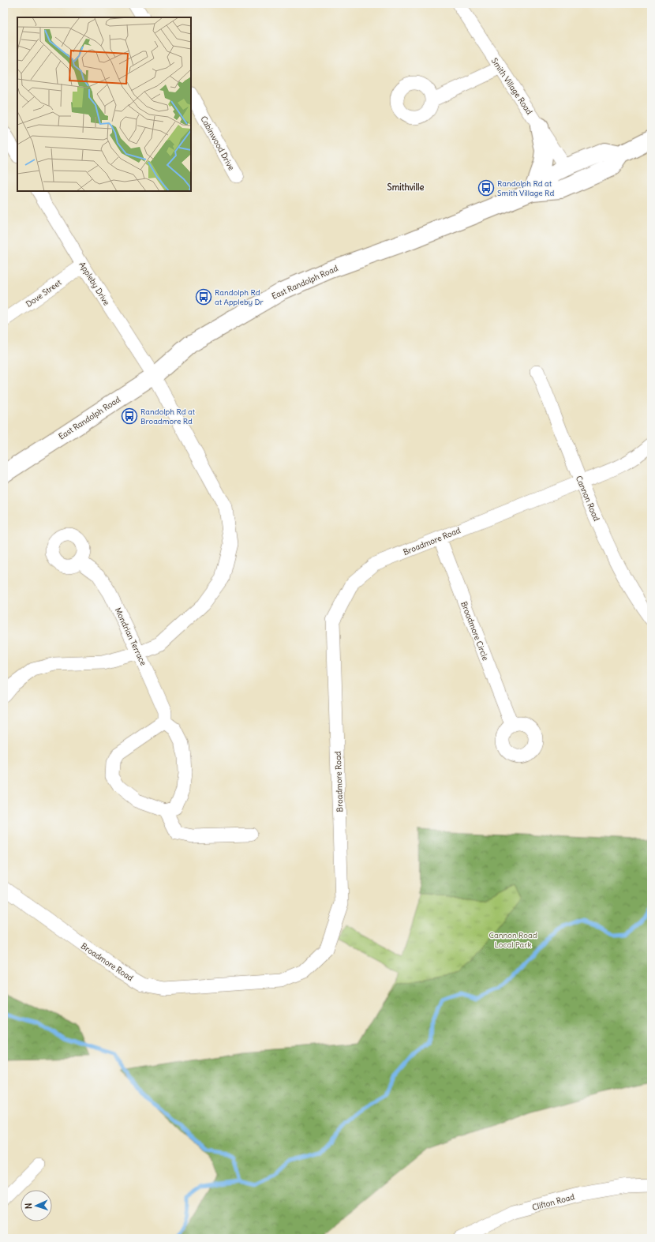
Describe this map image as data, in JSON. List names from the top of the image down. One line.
{"streets":{"main road":["East Randolph Road"],"street":["Smith Village Road","Cabinwood Drive","Appleby Drive","Dove Street","Cannon Road","Broadmore Road","Broadmore Circle","Mondrian Terrace","Clifton Road"]},"crossings":[["Smith Village Road","East Randolph Road"],["East Randolph Road","Appleby Drive"],["Appleby Drive","Dove Street"],["Cannon Road","Broadmore Road"],["Broadmore Road","Broadmore Circle"]],"districts":["Smithville"],"parks":["Cannon Road Local Park"],"places":{"bus stop":["Randolph Rd at Smith Village Rd","Randolph Rd at Appleby Dr","Randolph Rd at Broadmore Rd"]},"north":"left"}
